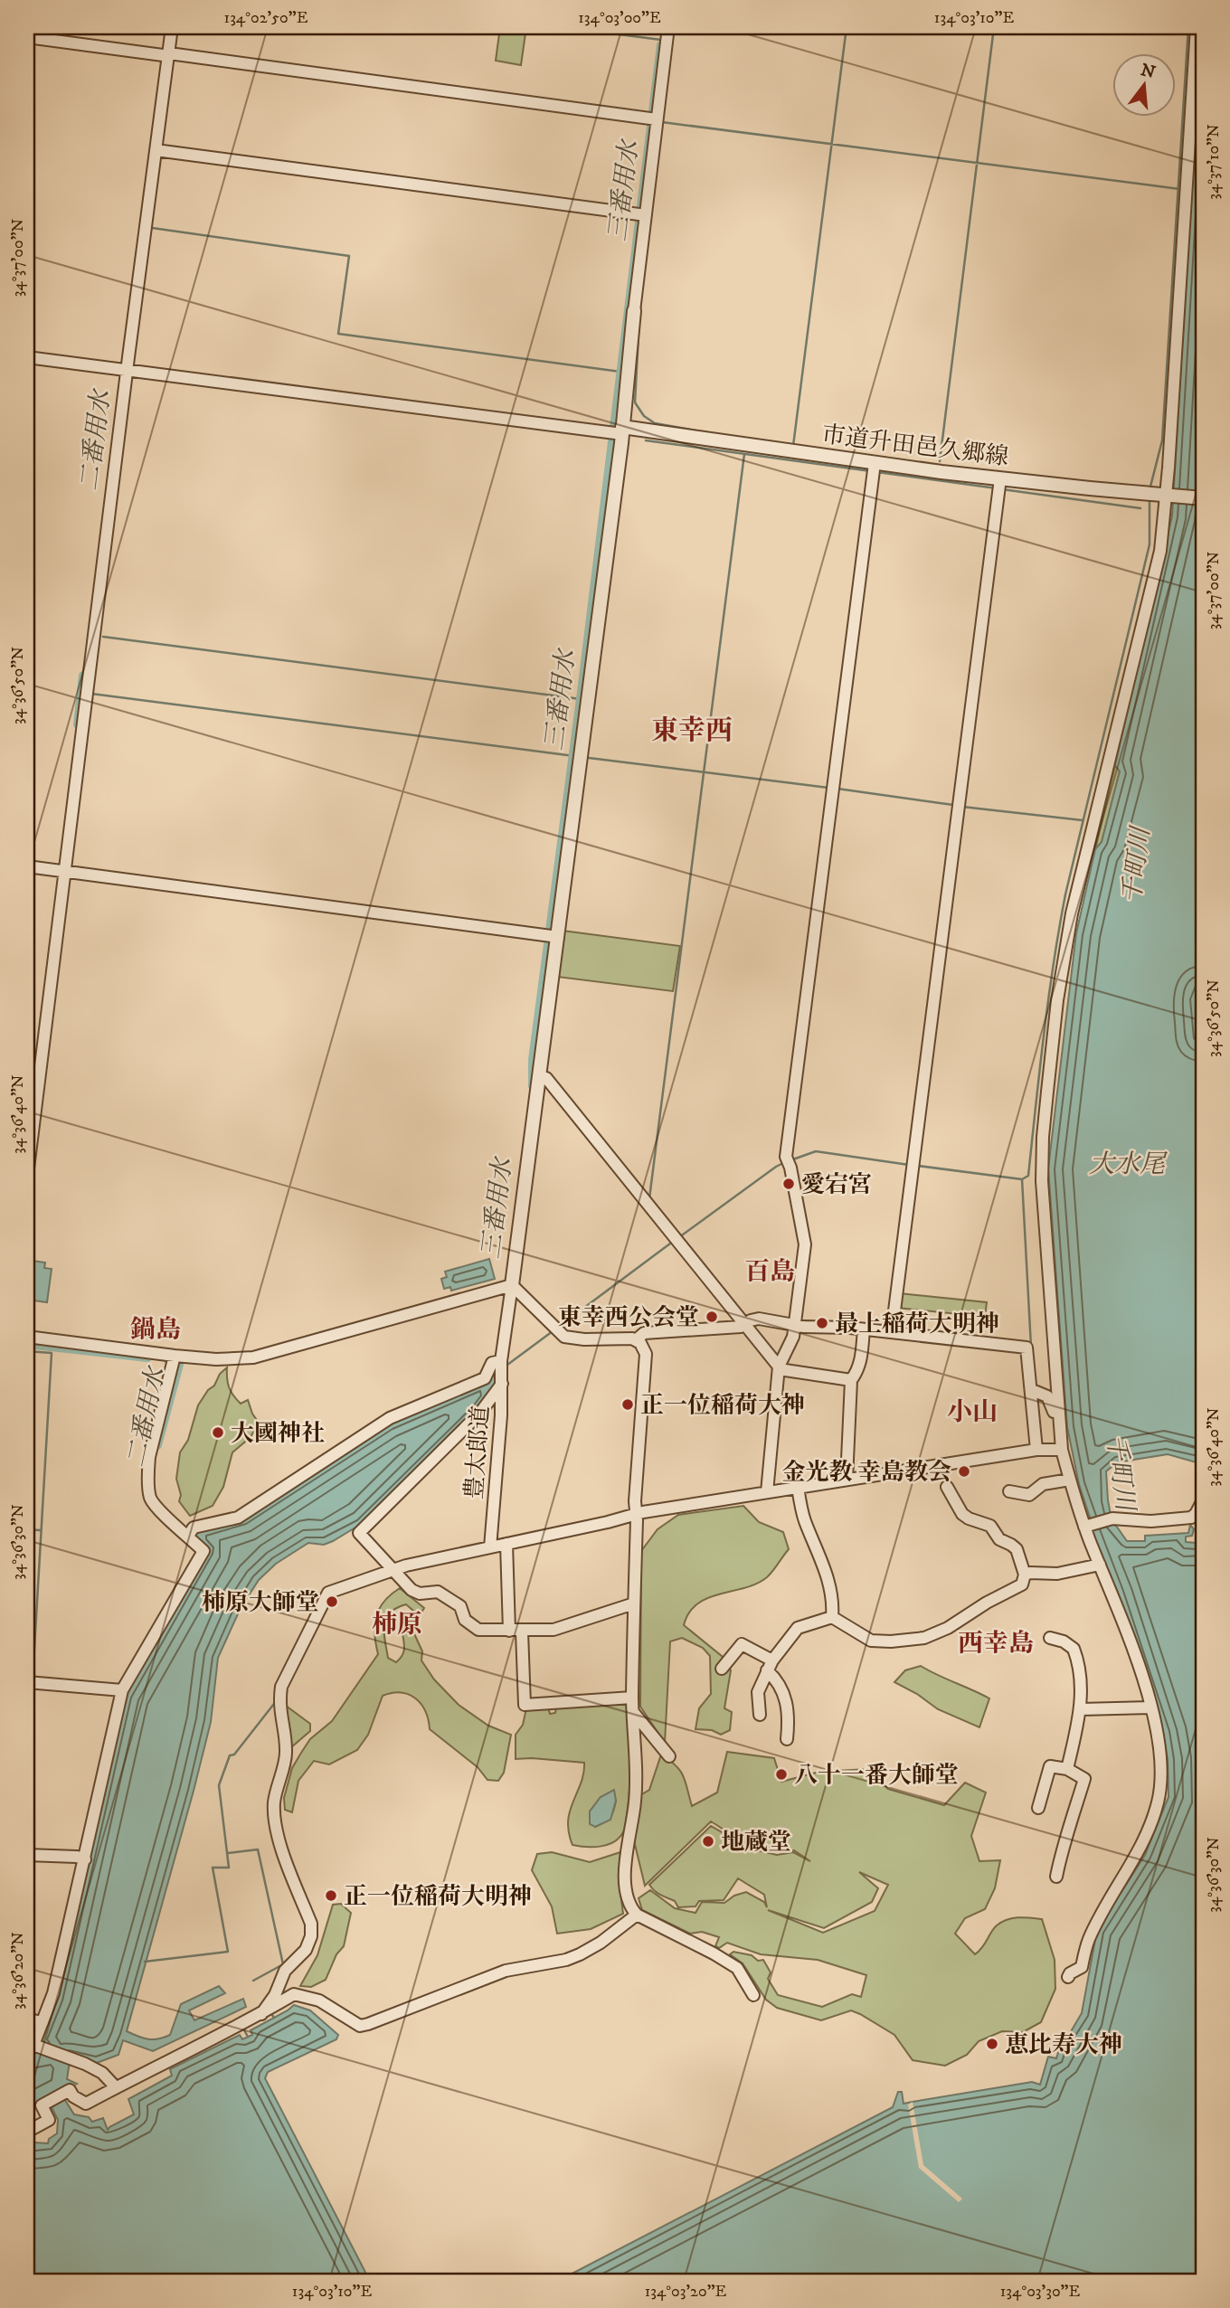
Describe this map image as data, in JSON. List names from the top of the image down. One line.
{"streets":{"street":["市道升田邑久郷線","豊太郎道"]},"districts":["東幸西","百島","鍋島","小山","柿原","西幸島"],"water":["三番用水","二番用水","千町川","大水尾"],"places":["愛宕宮","東幸西公会堂","最上稲荷大明神","正一位稲荷大神","大國神社","金光教 幸島教会","柿原大師堂","八十一番大師堂","地蔵堂","正一位稲荷大明神","恵比寿大神"],"north":"top","coordinates":["134°02'50\"E","134°03'00\"E","134°03'10\"E","34°37'10\"N","34°37'00\"N","34°36'50\"N","34°36'40\"N","34°36'30\"N","34°36'20\"N","134°03'20\"E","134°03'30\"E"]}
